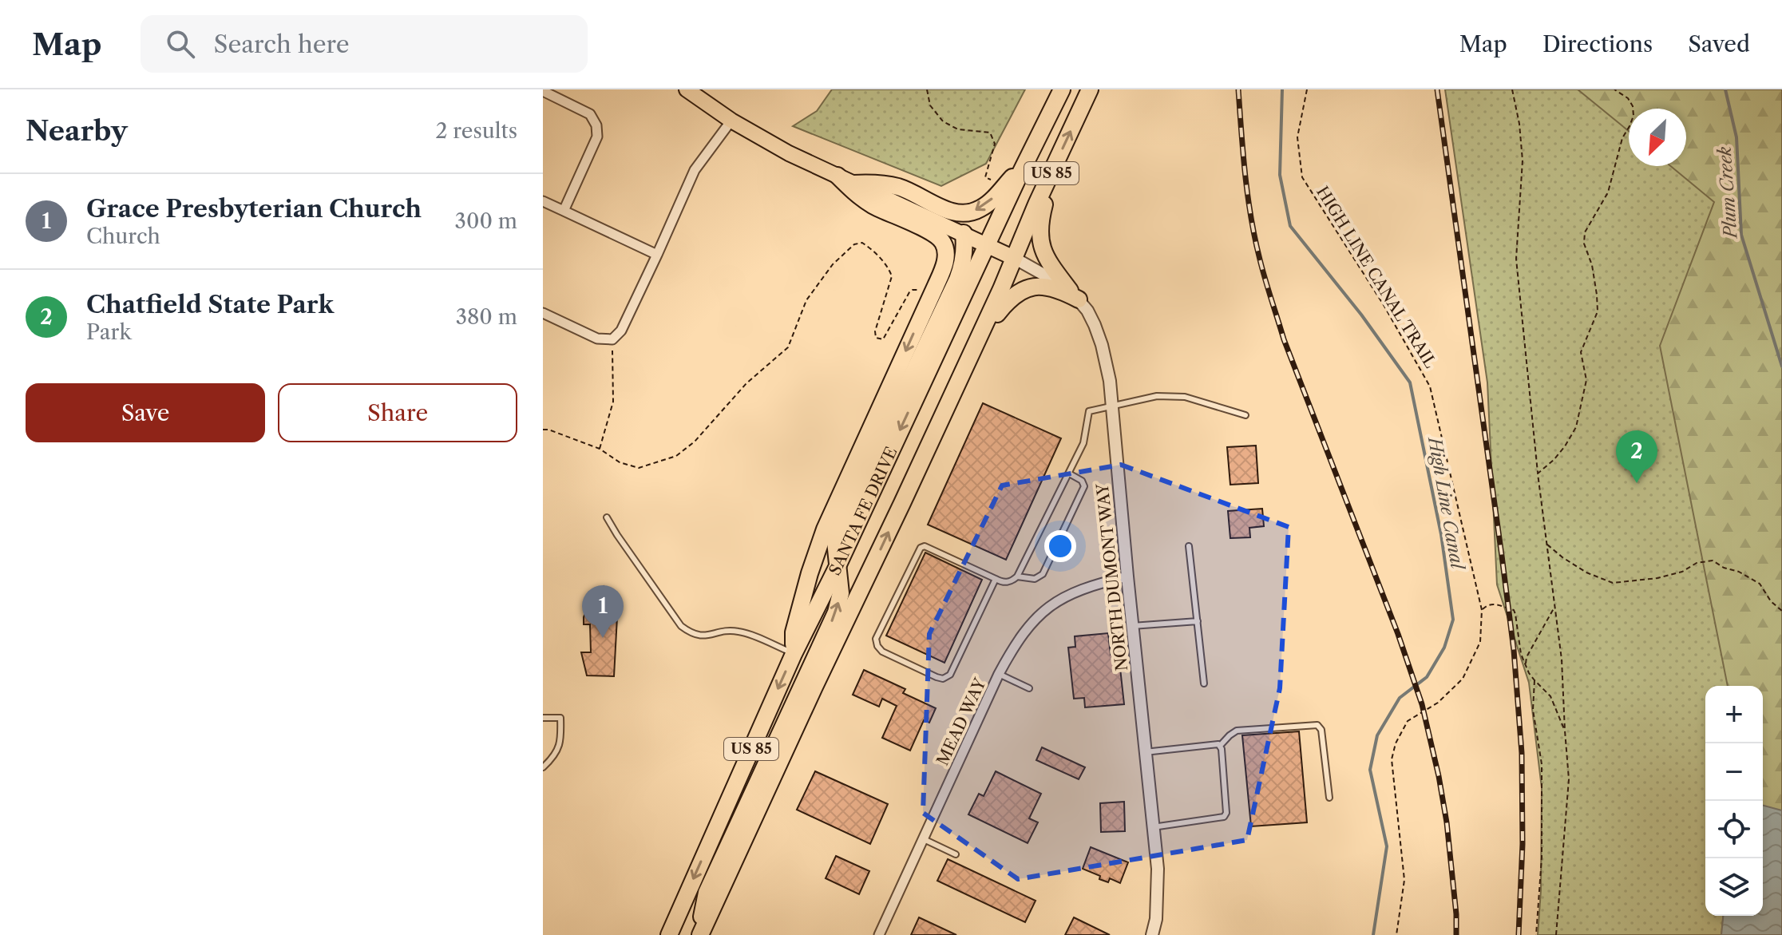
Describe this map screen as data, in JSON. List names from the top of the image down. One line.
{"streets":{"highway":["US 85","SANTA FE DRIVE"],"street":["NORTH DUMONT WAY","MEAD WAY"],"path":["HIGH LINE CANAL TRAIL"]},"crossings":[["SANTA FE DRIVE","NORTH DUMONT WAY"],["NORTH DUMONT WAY","MEAD WAY"]],"water":["Plum Creek","High Line Canal"],"north":"bottom left","page":{"header":"Map","search":"Search here","nav":["Map","Directions","Saved"],"heading":["Nearby","2 results"],"list":[{"mark":"1","name":"Grace Presbyterian Church","note":"Church","value":"300 m"},{"mark":"2","name":"Chatfield State Park","note":"Park","value":"380 m"}],"buttons":["Save","Share"],"pins":["2","1"],"map_buttons":["+","−"]}}
